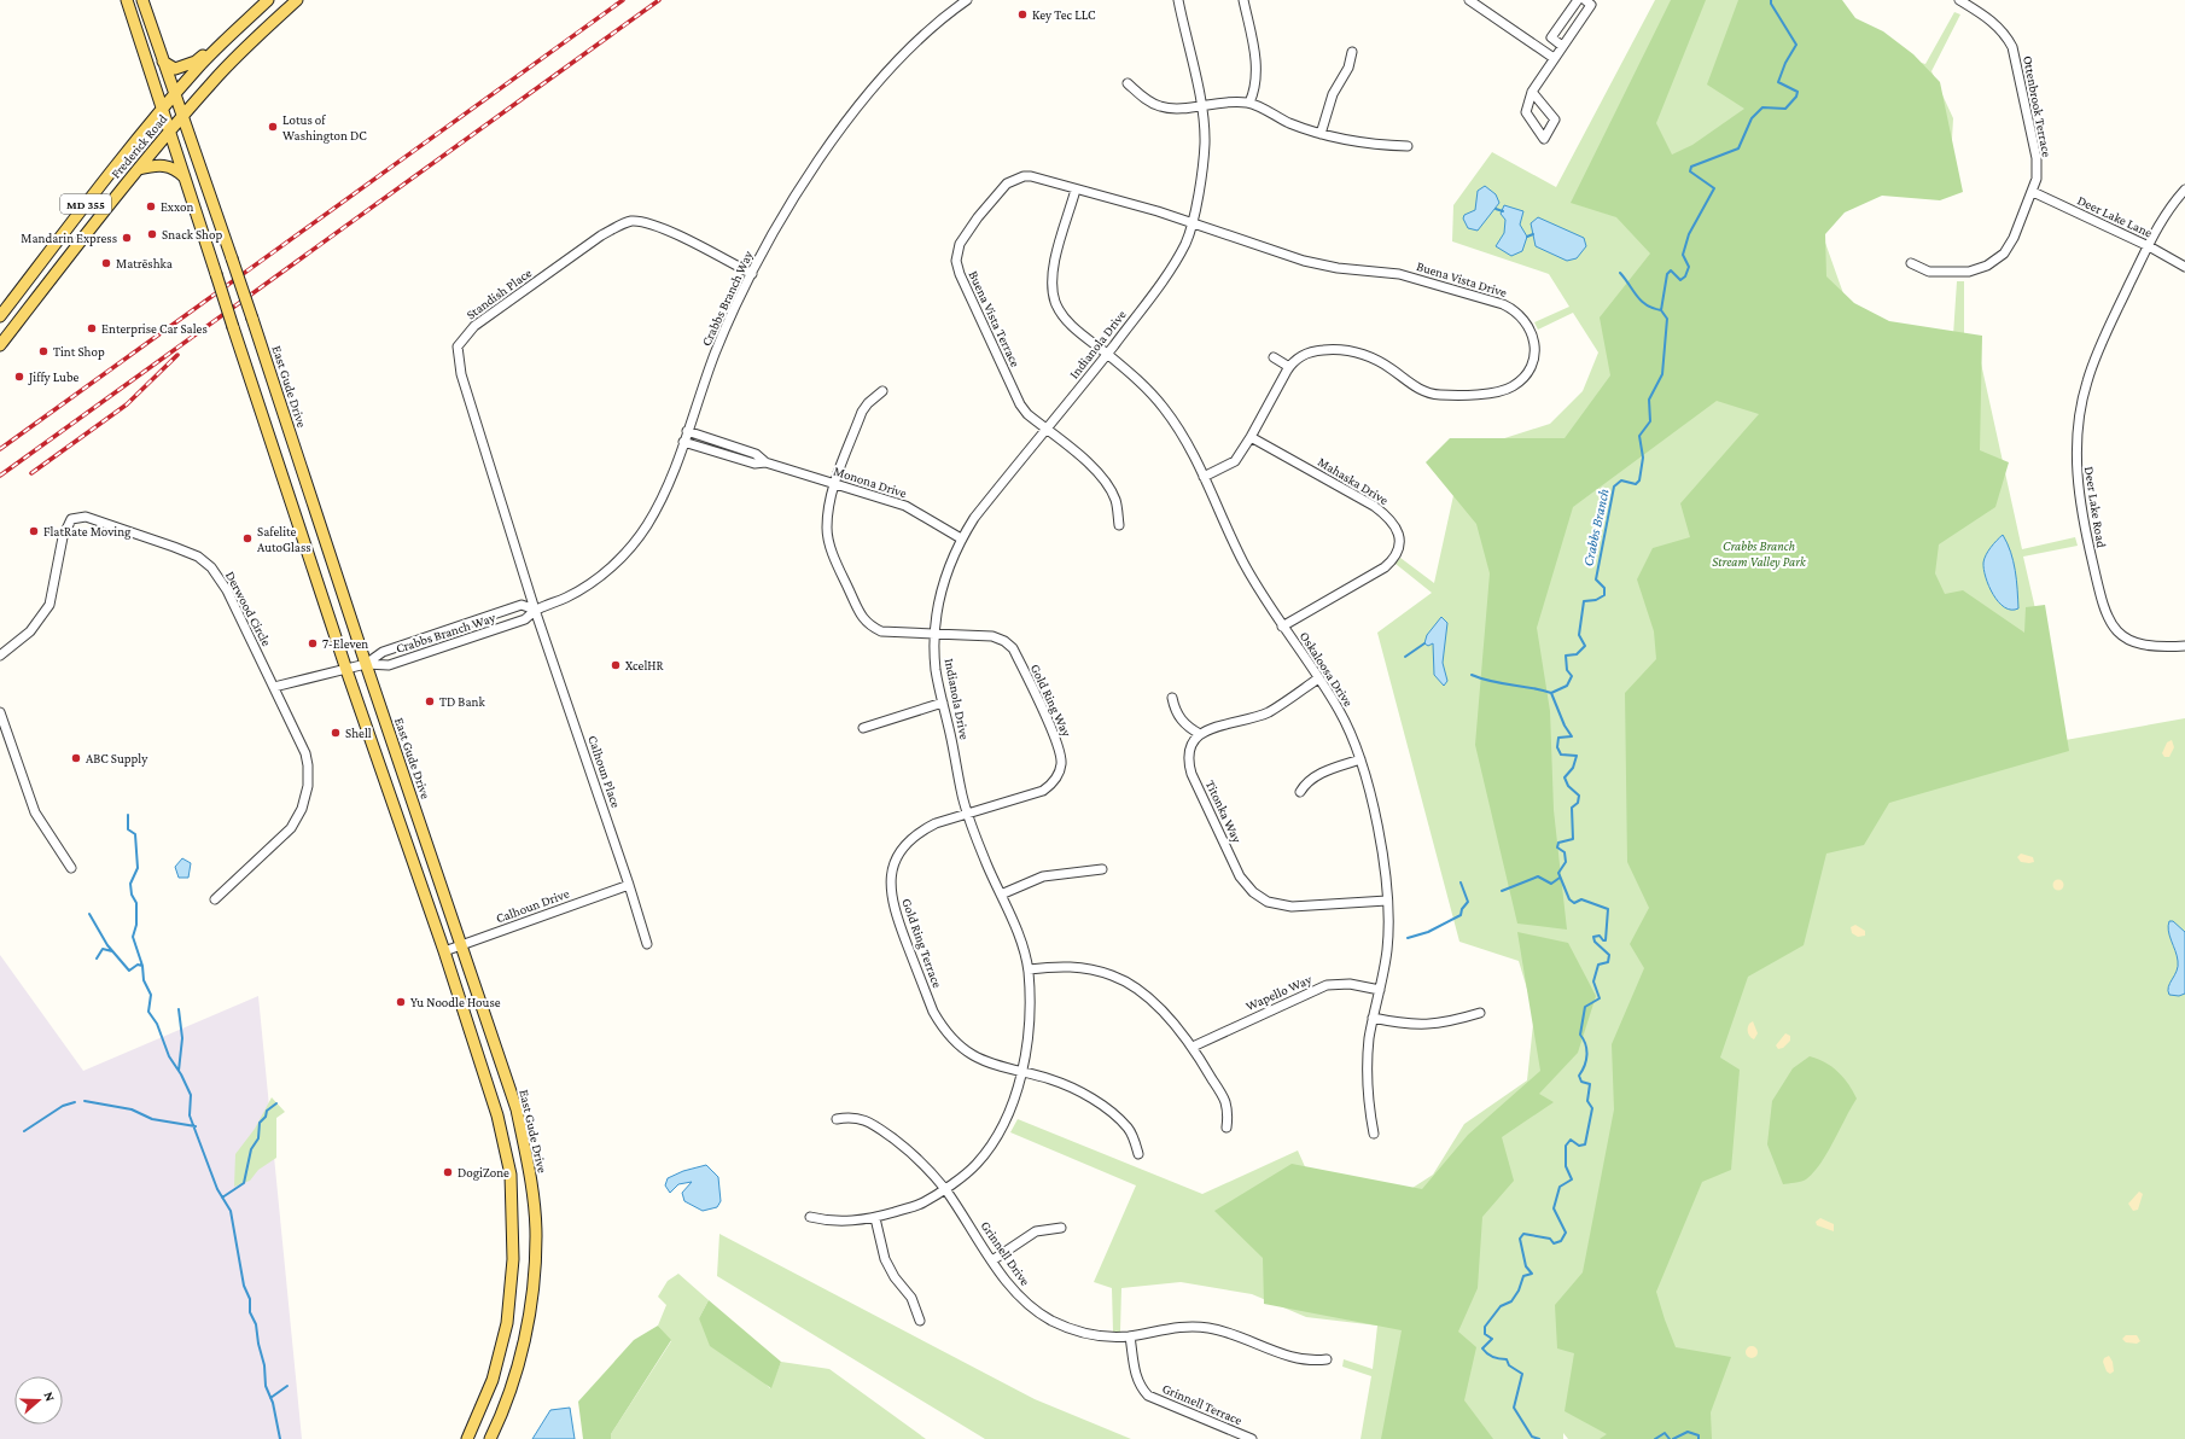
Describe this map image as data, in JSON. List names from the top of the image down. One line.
{"streets":{"main road":["Frederick Road","MD 355","East Gude Drive"],"street":["Ottenbrook Terrace","Deer Lake Lane","Buena Vista Drive","Standish Place","Crabbs Branch Way","Buena Vista Terrace","Indianola Drive","Mahaska Drive","Monona Drive","Deer Lake Road","Derwood Circle","Oskaloosa Drive","Gold Ring Way","Calhoun Place","Titonka Way","Calhoun Drive","Gold Ring Terrace","Wapello Way","Grinnell Drive","Grinnell Terrace"]},"crossings":[["Ottenbrook Terrace","Deer Lake Lane"],["Frederick Road","East Gude Drive"],["Deer Lake Lane","Deer Lake Road"],["Buena Vista Drive","Buena Vista Terrace"],["Buena Vista Drive","Indianola Drive"],["Buena Vista Drive","Mahaska Drive"],["Buena Vista Drive","Oskaloosa Drive"],["Standish Place","Crabbs Branch Way"],["Standish Place","Calhoun Place"],["Crabbs Branch Way","East Gude Drive"],["Crabbs Branch Way","Monona Drive"],["Crabbs Branch Way","Calhoun Place"],["Buena Vista Terrace","Indianola Drive"],["Buena Vista Terrace","Oskaloosa Drive"],["Indianola Drive","Monona Drive"],["Indianola Drive","Oskaloosa Drive"],["Indianola Drive","Gold Ring Way"],["Indianola Drive","Gold Ring Terrace"],["Indianola Drive","Grinnell Drive"],["East Gude Drive","Calhoun Drive"],["Mahaska Drive","Oskaloosa Drive"],["Monona Drive","Gold Ring Way"],["Oskaloosa Drive","Titonka Way"],["Oskaloosa Drive","Wapello Way"],["Gold Ring Way","Gold Ring Terrace"],["Calhoun Place","Calhoun Drive"],["Grinnell Drive","Grinnell Terrace"]],"water":["Crabbs Branch"],"parks":["Crabbs Branch Stream Valley Park"],"places":["Key Tec LLC","Lotus of Washington DC","Exxon","Snack Shop","Mandarin Express","Matrëshka","Enterprise Car Sales","Tint Shop","Jiffy Lube","FlatRate Moving","Safelite AutoGlass","7-Eleven","XcelHR","TD Bank","Shell","ABC Supply","Yu Noodle House","DogiZone"],"north":"right"}
